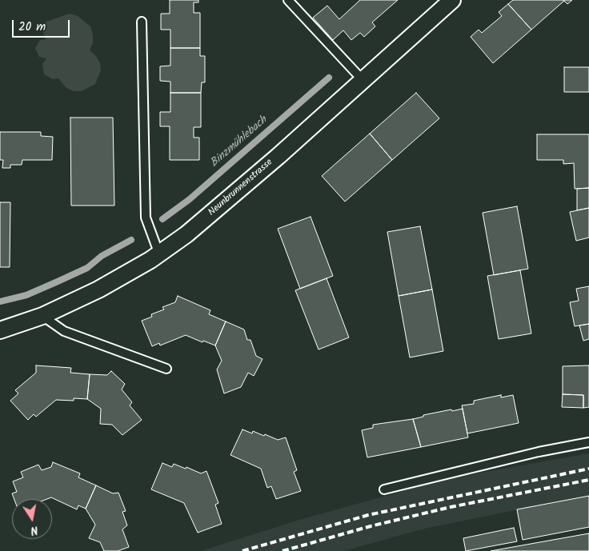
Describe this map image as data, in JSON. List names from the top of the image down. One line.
{"streets":{"street":["Neunbrunnenstrasse"]},"water":["Binzmühlebach"],"scale_bar":"20 m","north":"bottom"}
